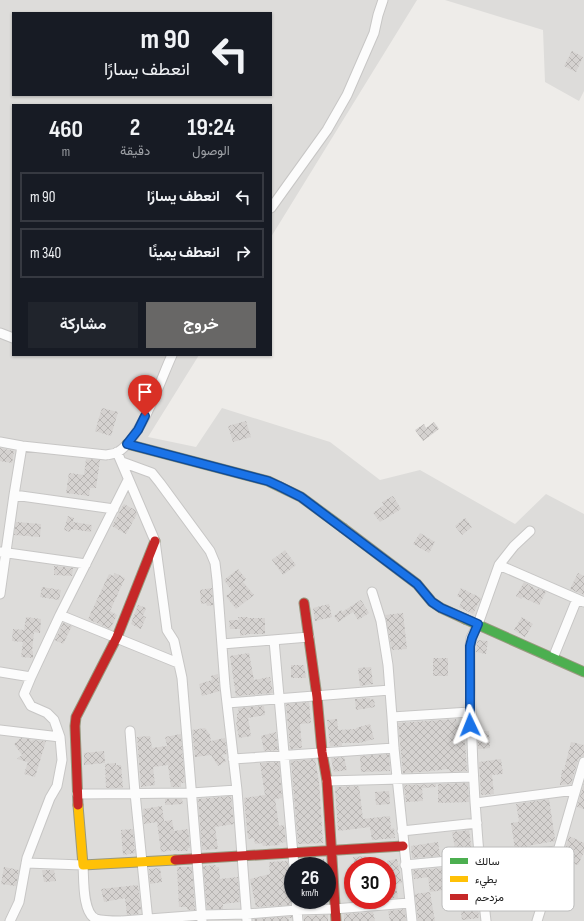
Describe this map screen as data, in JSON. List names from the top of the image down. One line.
{"legend":["سالك","بطيء","مزدحم"],"page":{"turn":["90 m","انعطف يسارًا"],"eta":["19:24","الوصول","2","دقيقة","460","m"],"list":[{"name":"انعطف يسارًا","value":"90 m"},{"name":"انعطف يمينًا","value":"340 m"}],"buttons":["خروج","مشاركة"],"speed":"26 km/h","limit":"30"}}
